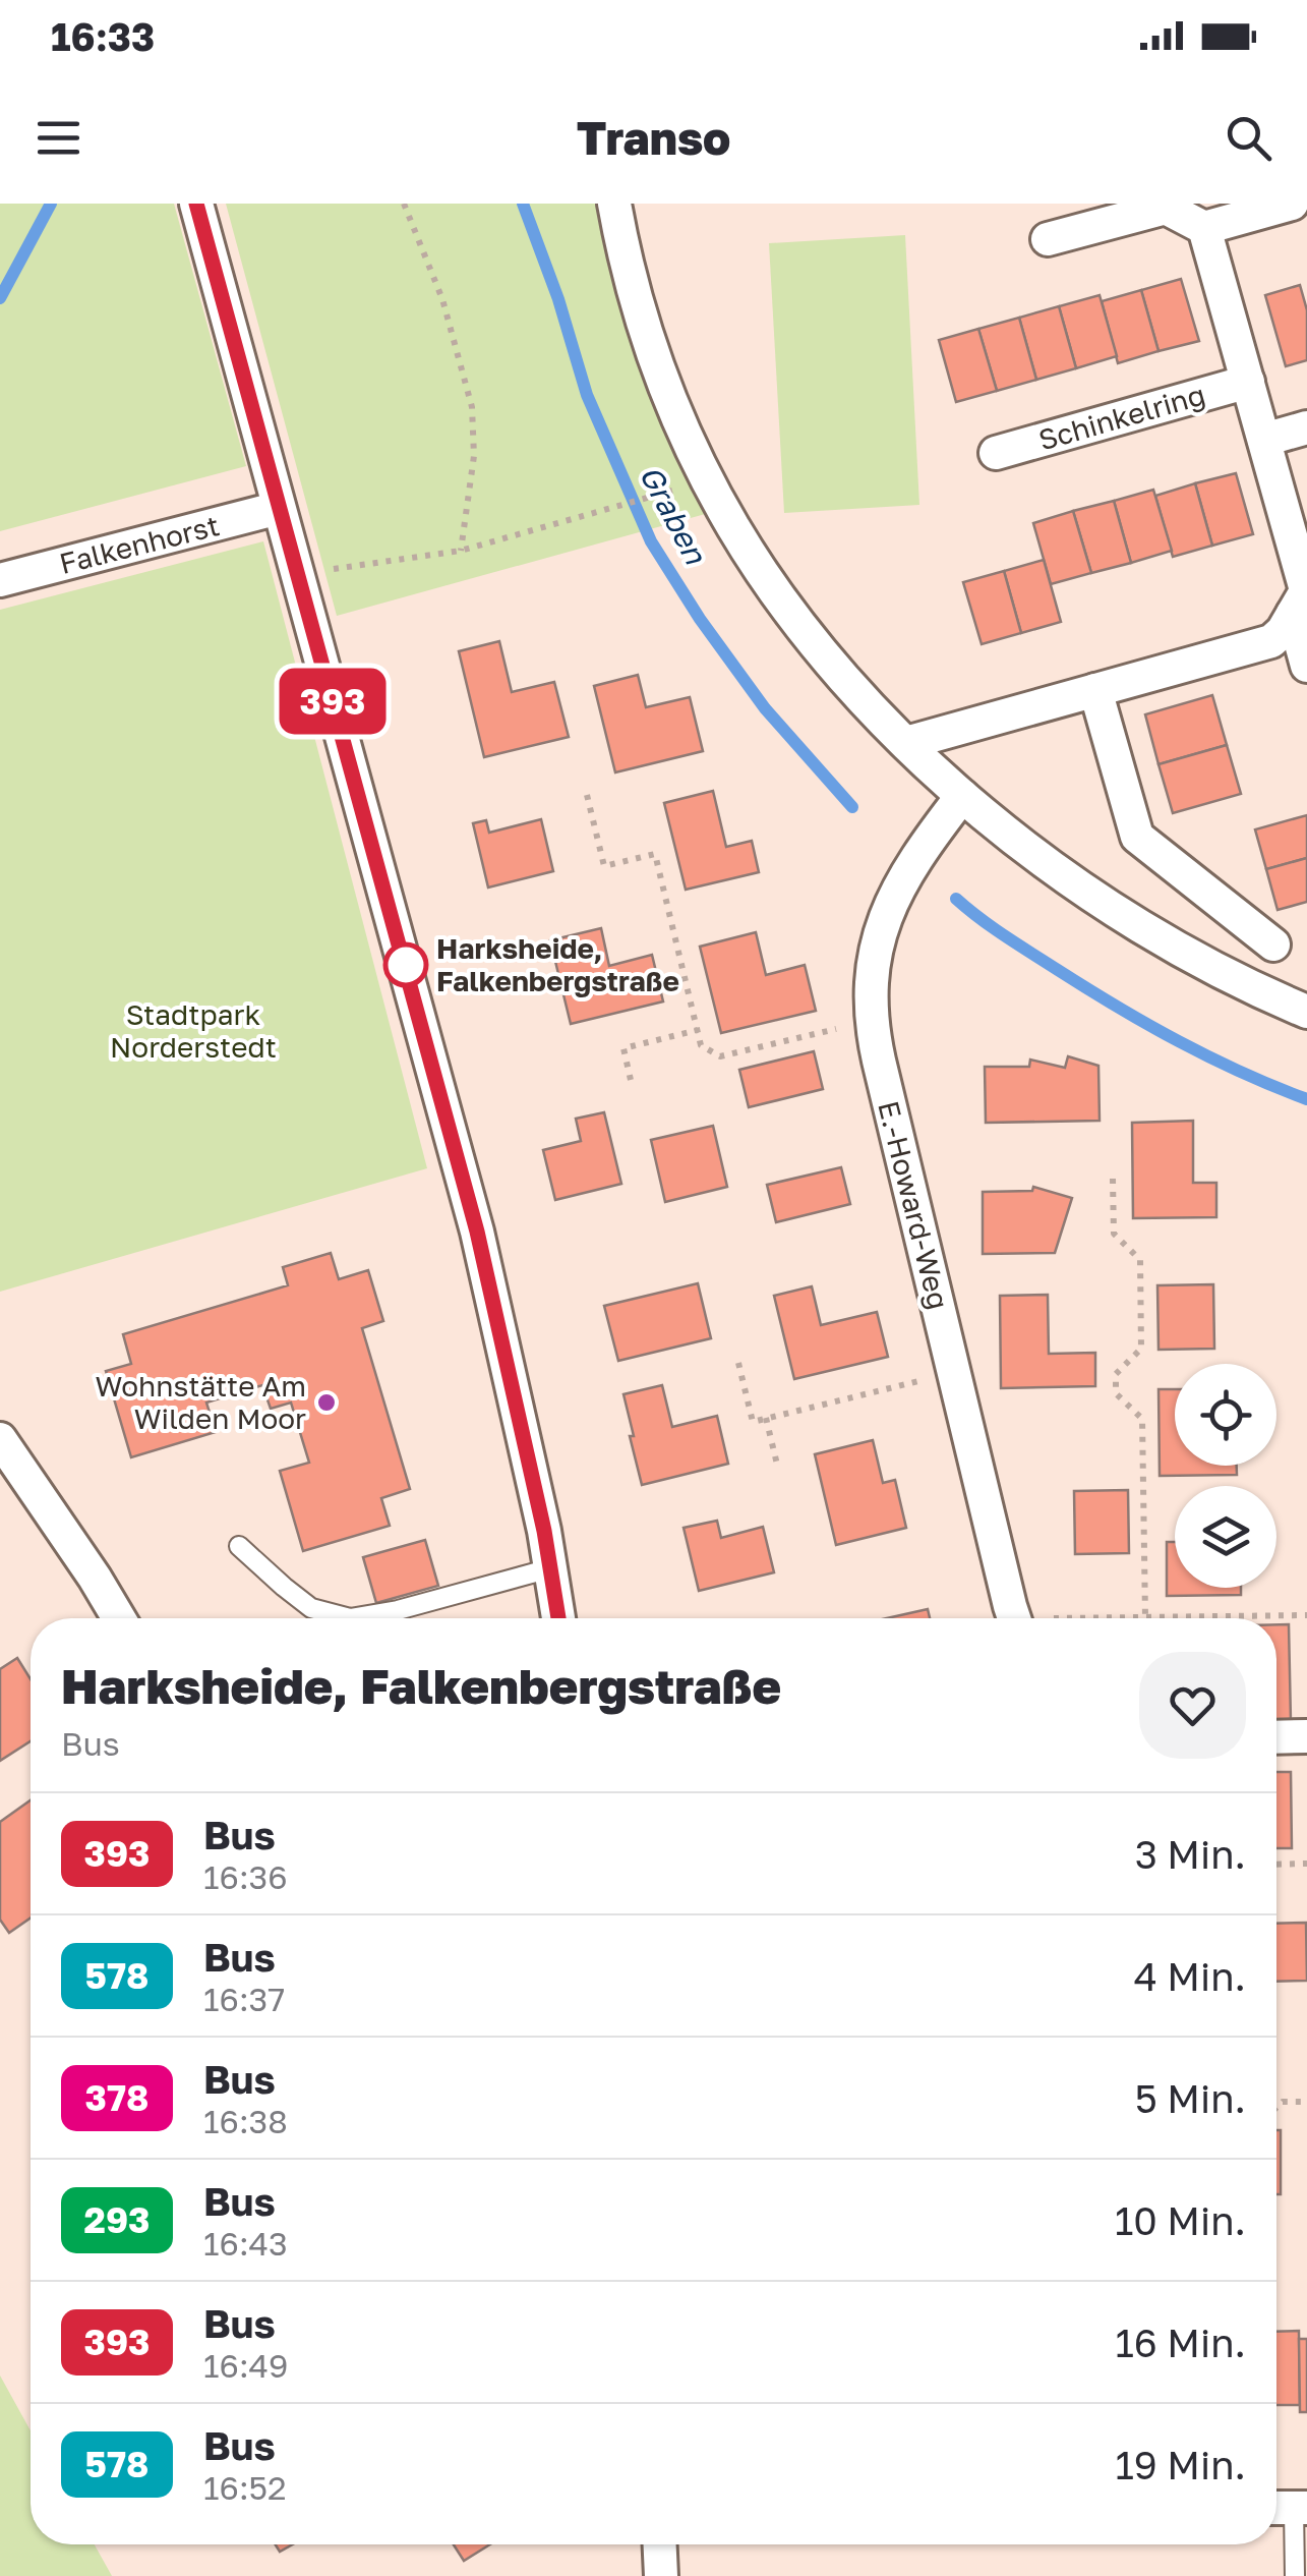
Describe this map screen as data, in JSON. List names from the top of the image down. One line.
{"streets":{"street":["Schinkelring","Falkenhorst","E.-Howard-Weg"]},"water":["Graben"],"parks":["Stadtpark Norderstedt"],"places":["Harksheide, Falkenbergstraße","Wohnstätte Am Wilden Moor"],"lines":["bus line 393"],"page":{"status":"16:33","header":"Transo","on_map":"393","heading":["Harksheide, Falkenbergstraße","Bus"],"list":[{"mark":"393","name":"Bus","note":"16:36","value":"3 Min."},{"mark":"578","name":"Bus","note":"16:37","value":"4 Min."},{"mark":"378","name":"Bus","note":"16:38","value":"5 Min."},{"mark":"293","name":"Bus","note":"16:43","value":"10 Min."},{"mark":"393","name":"Bus","note":"16:49","value":"16 Min."},{"mark":"578","name":"Bus","note":"16:52","value":"19 Min."}]}}
